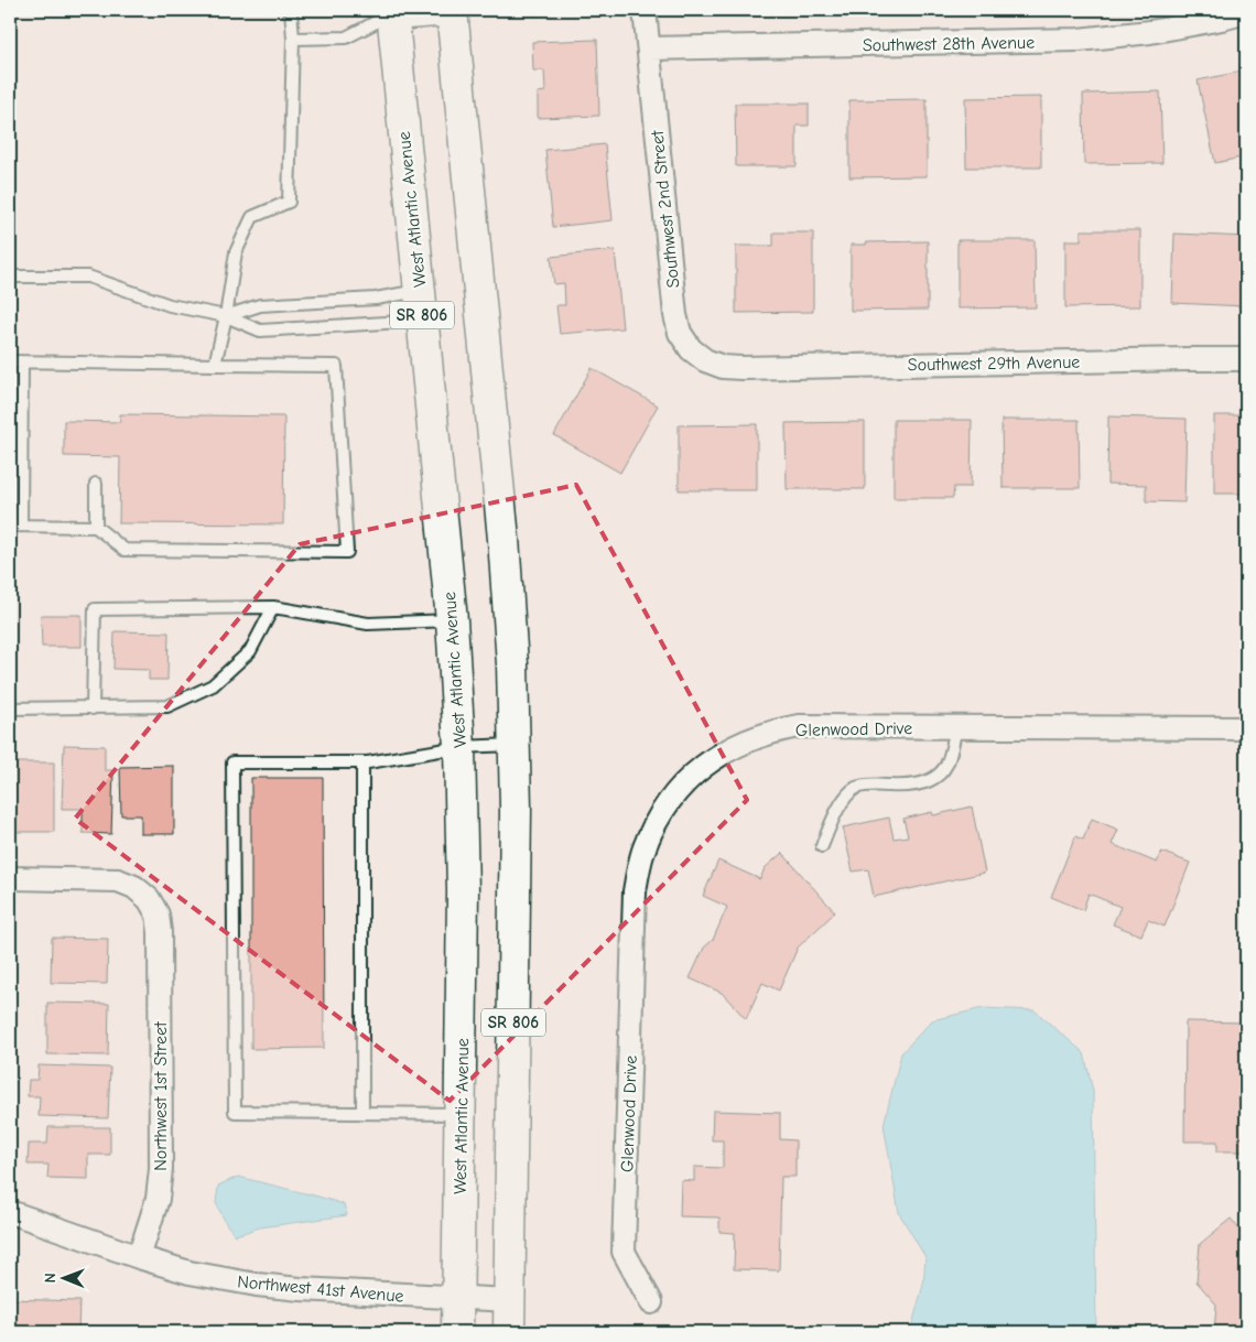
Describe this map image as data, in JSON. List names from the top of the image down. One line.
{"streets":{"main road":["West Atlantic Avenue","SR 806"],"street":["Southwest 28th Avenue","Southwest 2nd Street","Southwest 29th Avenue","Glenwood Drive","Northwest 1st Street","Northwest 41st Avenue"]},"crossings":[["Southwest 28th Avenue","Southwest 2nd Street"],["West Atlantic Avenue","Northwest 41st Avenue"],["Southwest 2nd Street","Southwest 29th Avenue"],["SR 806","Northwest 41st Avenue"],["Northwest 1st Street","Northwest 41st Avenue"]],"north":"left"}
